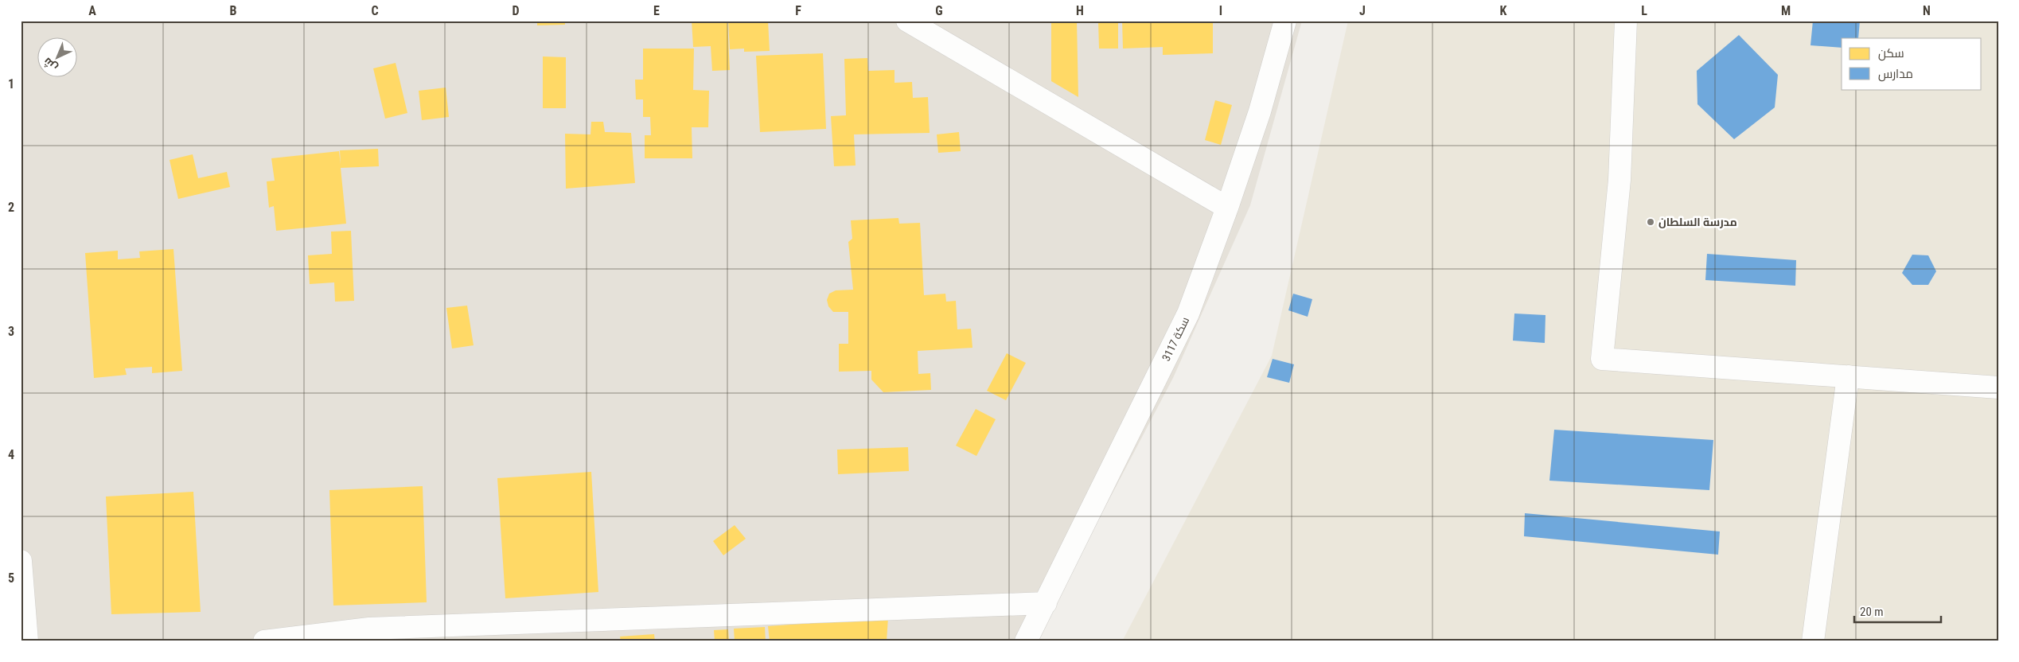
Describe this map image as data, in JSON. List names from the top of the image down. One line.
{"streets":{"street":["سكة 3117"]},"places":["مدرسة السلطان"],"legend":["سكن","مدارس"],"scale_bar":"20 m","north":"bottom left","grid":{"columns":["A","B","C","D","E","F","G","H","I","J","K","L","M","N"],"rows":["1","2","3","4","5"]}}
